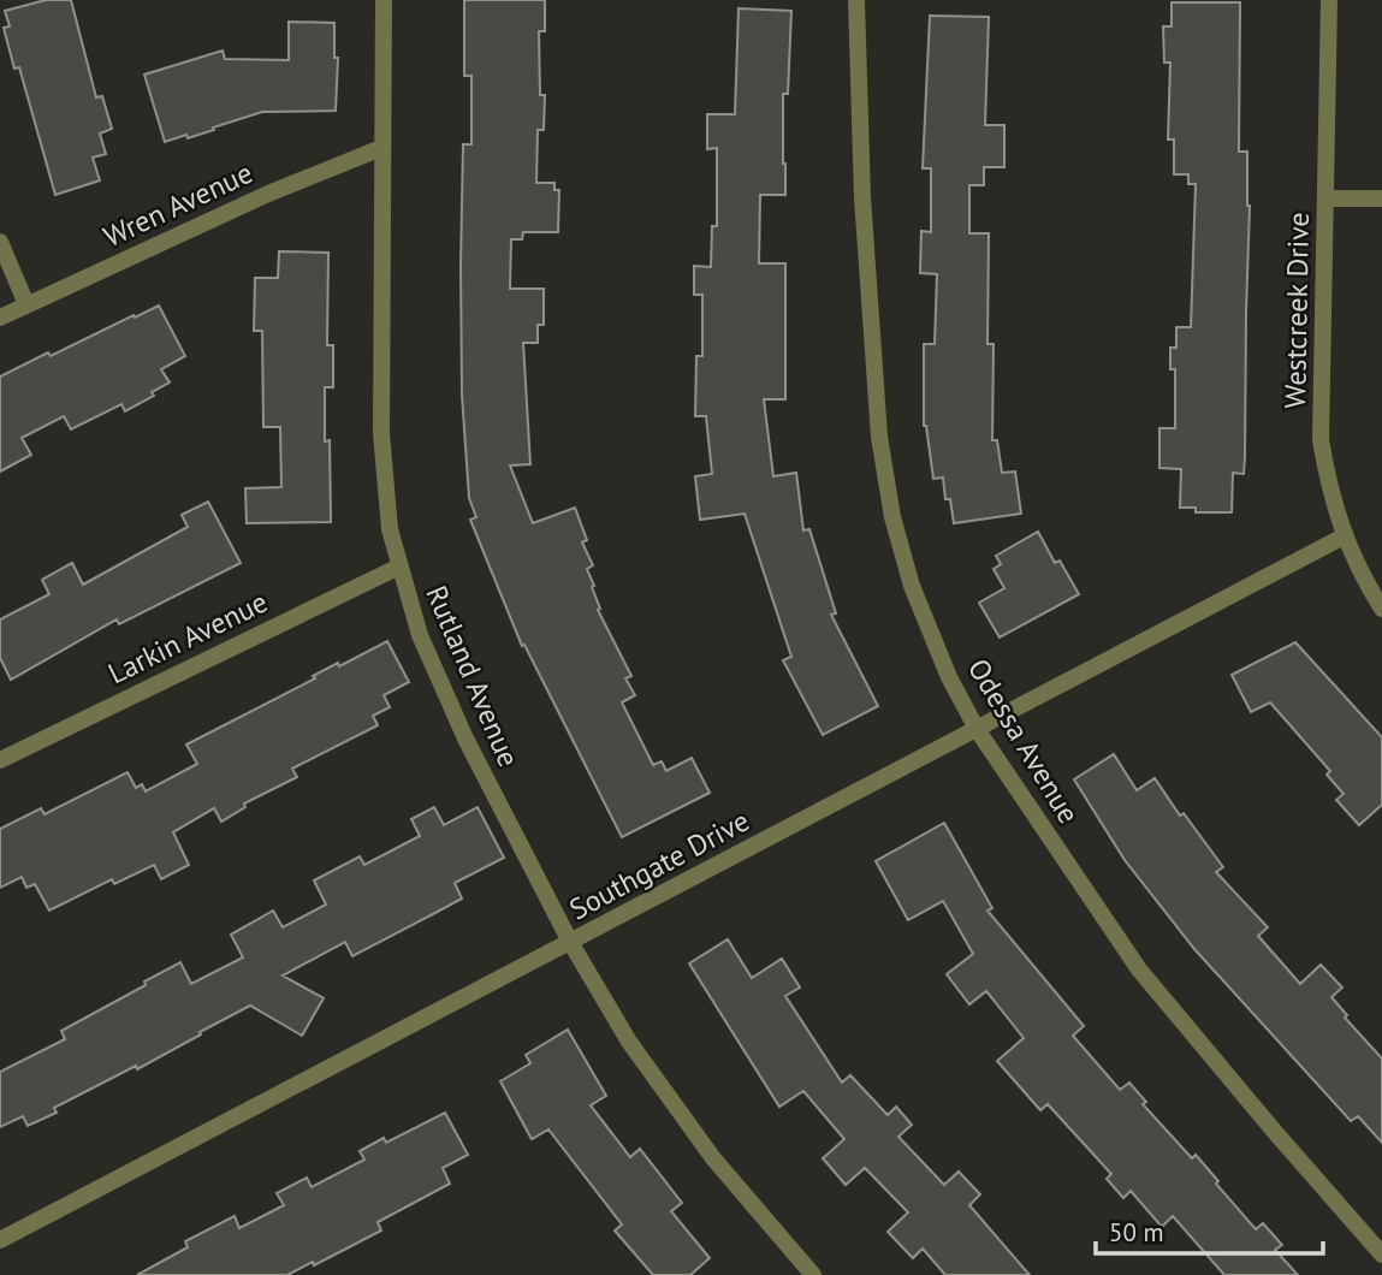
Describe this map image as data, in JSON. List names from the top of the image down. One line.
{"streets":{"street":["Wren Avenue","Westcreek Drive","Larkin Avenue","Rutland Avenue","Odessa Avenue","Southgate Drive"]},"crossings":[["Wren Avenue","Rutland Avenue"],["Westcreek Drive","Southgate Drive"],["Larkin Avenue","Rutland Avenue"],["Rutland Avenue","Southgate Drive"],["Odessa Avenue","Southgate Drive"]],"scale_bar":"50 m"}
